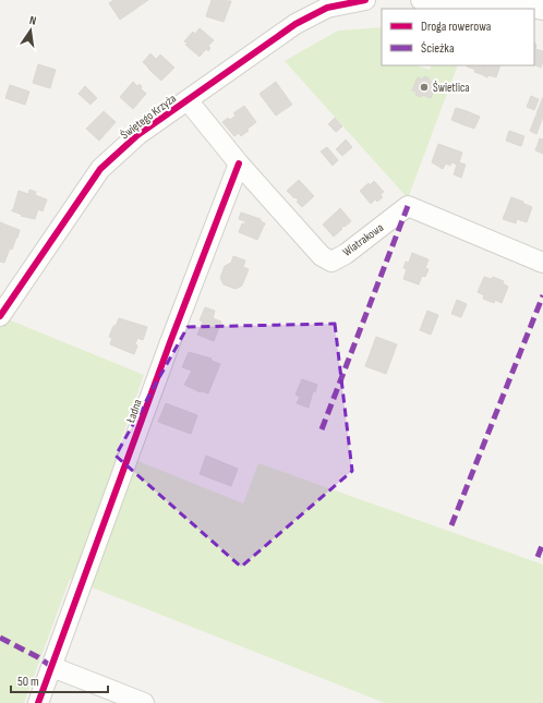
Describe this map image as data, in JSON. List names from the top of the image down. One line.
{"streets":{"street":["Świętego Krzyża","Wiatrakowa","Ładna"]},"crossings":[["Świętego Krzyża","Wiatrakowa"],["Wiatrakowa","Ładna"]],"places":["Świetlica"],"legend":["Droga rowerowa","Ścieżka"],"scale_bar":"50 m","north":"top"}
